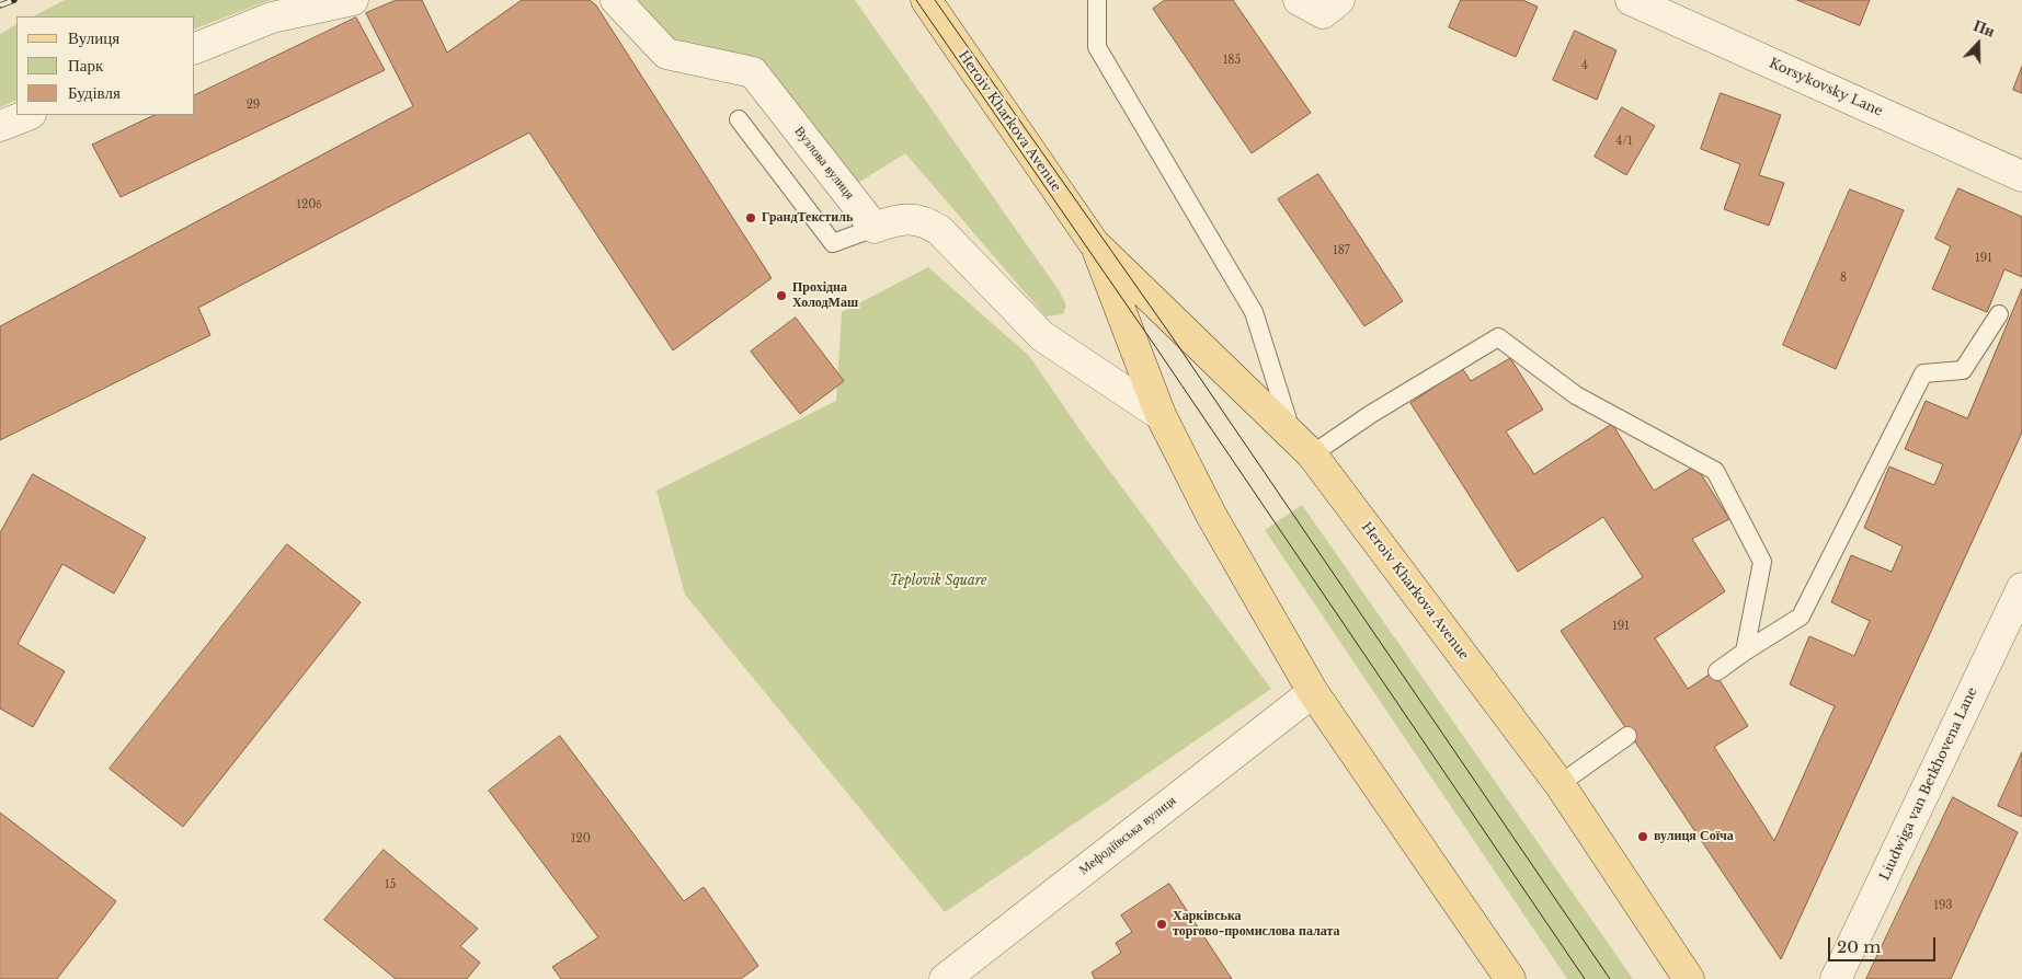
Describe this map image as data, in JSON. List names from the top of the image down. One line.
{"streets":{"main road":["Heroiv Kharkova Avenue"],"street":["Korsykovsky Lane","Вузлова вулиця","Liudwiga van Betkhovena Lane","Мефодіївська вулиця"]},"crossings":[["Heroiv Kharkova Avenue","Мефодіївська вулиця"]],"parks":["Teplovik Square"],"places":["ГрандТекстиль","Прохідна ХолодМаш","вулиця Соїча","Харківська торгово-промислова палата"],"house_numbers":["185","4","29","4/1","120б","187","191","8","191","120","15","193"],"legend":["Вулиця","Парк","Будівля"],"scale_bar":"20 m","north":"top"}
